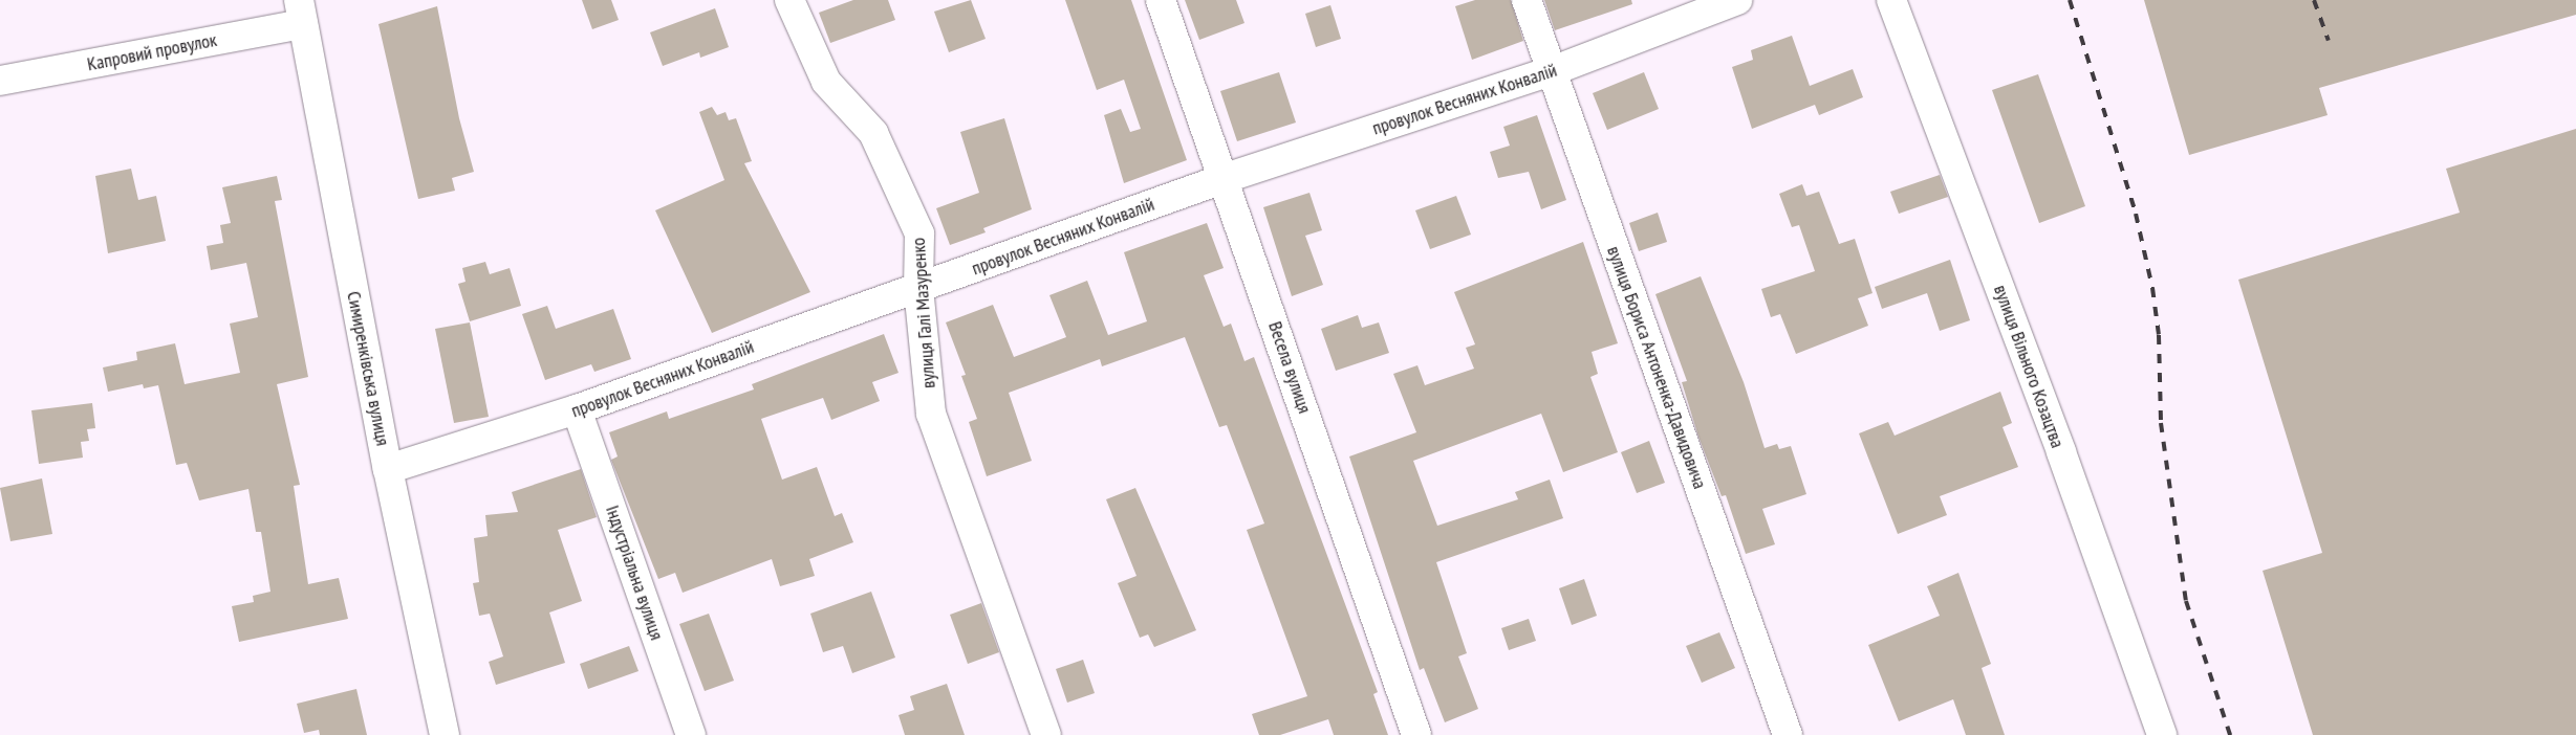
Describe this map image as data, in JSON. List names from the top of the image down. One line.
{"streets":{"street":["Капровий провулок","провулок Весняних Конвалій","вулиця Галі Мазуренко","вулиця Вільного Козацтва","Весела вулиця","вулиця Бориса Антоненка-Давидовича","Симиренківська вулиця","Індустріальна вулиця"]},"crossings":[["Капровий провулок","Симиренківська вулиця"],["провулок Весняних Конвалій","вулиця Галі Мазуренко"],["провулок Весняних Конвалій","Весела вулиця"],["провулок Весняних Конвалій","вулиця Бориса Антоненка-Давидовича"],["провулок Весняних Конвалій","Симиренківська вулиця"],["провулок Весняних Конвалій","Індустріальна вулиця"]]}
